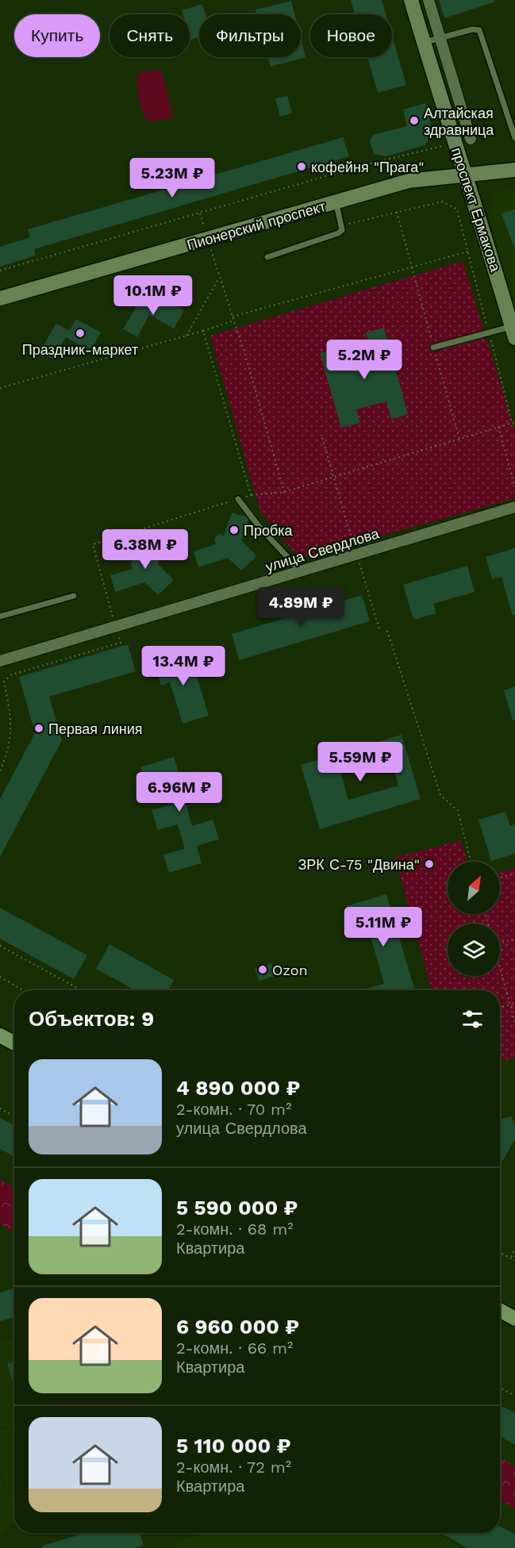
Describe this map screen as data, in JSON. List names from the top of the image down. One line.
{"streets":{"main road":["проспект Ермакова","Пионерский проспект"],"street":["улица Свердлова"]},"crossings":[["проспект Ермакова","Пионерский проспект"]],"places":["Алтайская здравница","кофейня \"Прага\"","Праздник-маркет","Пробка","Первая линия","ЗРК С-75 \"Двина\"","Ozon"],"north":"top right","page":{"chip":["Купить","Снять","Фильтры","Новое"],"price":["5.23M ₽","10.1M ₽","5.2M ₽","6.38M ₽","4.89M ₽","13.4M ₽","5.59M ₽","6.96M ₽","5.11M ₽"],"heading":"Объектов: 9","list":[{"name":"4 890 000 ₽","note":"2-комн. · 70 m² · улица Свердлова"},{"name":"5 590 000 ₽","note":"2-комн. · 68 m² · Квартира"},{"name":"6 960 000 ₽","note":"2-комн. · 66 m² · Квартира"},{"name":"5 110 000 ₽","note":"2-комн. · 72 m² · Квартира"}]}}
